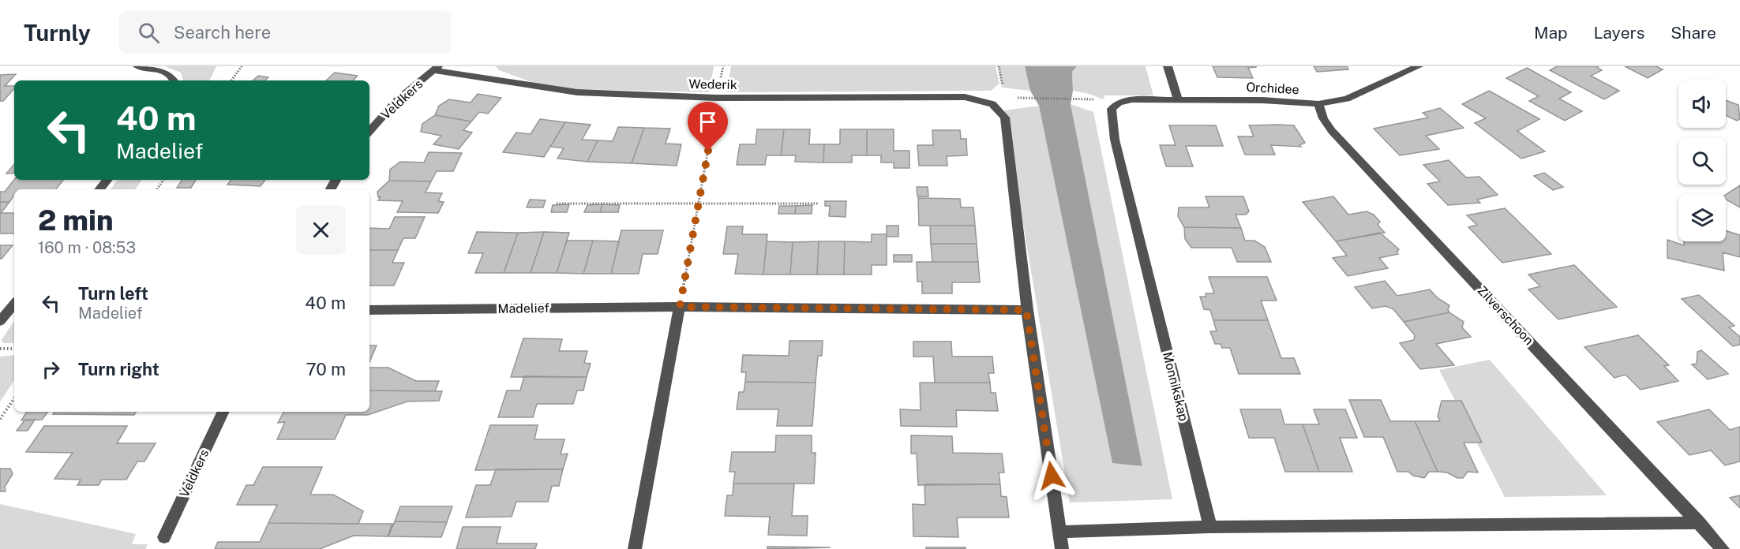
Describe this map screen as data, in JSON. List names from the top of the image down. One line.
{"streets":{"street":["Wederik","Orchidee","Veldkers","Madelief","Zilverschoon","Monnikskap"]},"crossings":[["Wederik","Veldkers"],["Wederik","Madelief"],["Orchidee","Zilverschoon"],["Orchidee","Monnikskap"]],"page":{"header":"Turnly","search":"Search here","nav":["Map","Layers","Share"],"turn":["40 m","Madelief"],"heading":["2 min","160 m · 08:53"],"list":[{"name":"Turn left","note":"Madelief","value":"40 m"},{"name":"Turn right","value":"70 m"}]}}
